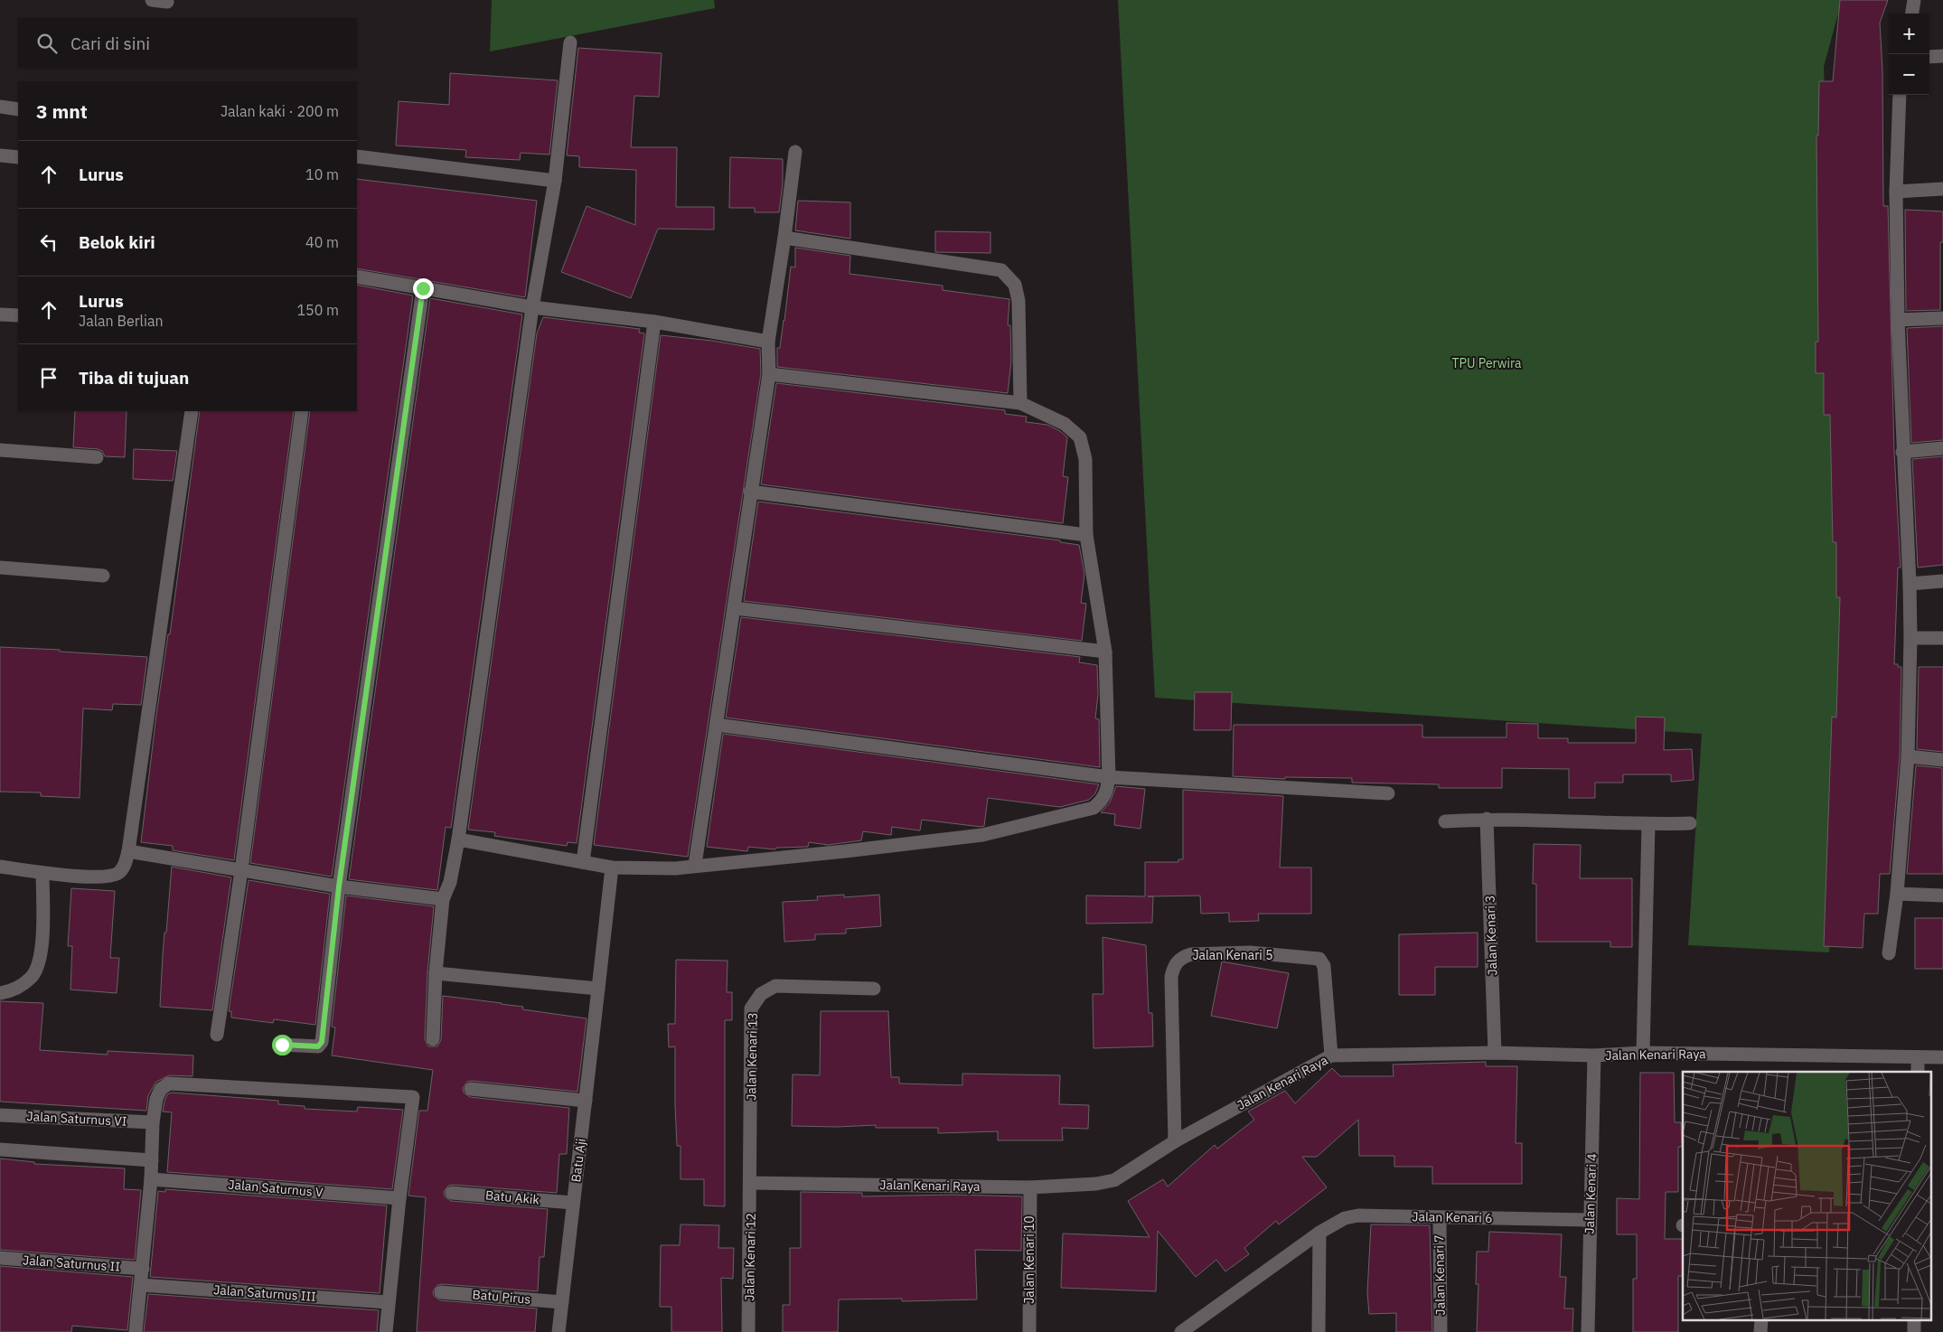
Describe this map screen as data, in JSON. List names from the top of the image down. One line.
{"streets":{"street":["Jalan Kenari 3","Jalan Kenari 5","Jalan Kenari Raya","Jalan Kenari 13","Jalan Saturnus VI","Batu Aji","Jalan Saturnus V","Jalan Kenari 4","Batu Akik","Jalan Kenari 6","Jalan Kenari 12","Jalan Kenari 10","Jalan Saturnus II","Jalan Kenari 7","Jalan Saturnus III","Batu Pirus"]},"crossings":[["Jalan Kenari 3","Jalan Kenari Raya"],["Jalan Kenari 5","Jalan Kenari Raya"],["Jalan Kenari Raya","Jalan Kenari 13"],["Jalan Kenari Raya","Jalan Kenari 4"],["Jalan Kenari Raya","Jalan Kenari 12"],["Jalan Kenari Raya","Jalan Kenari 10"],["Jalan Kenari 13","Jalan Kenari 12"],["Batu Aji","Batu Akik"],["Batu Aji","Batu Pirus"],["Jalan Kenari 4","Jalan Kenari 6"],["Jalan Kenari 6","Jalan Kenari 7"]],"parks":["TPU Perwira"],"page":{"map_buttons":["+","−"],"search":"Cari di sini","heading":["3 mnt","Jalan kaki · 200 m"],"list":[["Lurus","10 m"],["Belok kiri","40 m"],["Lurus","Jalan Berlian","150 m"],"Tiba di tujuan"]}}
